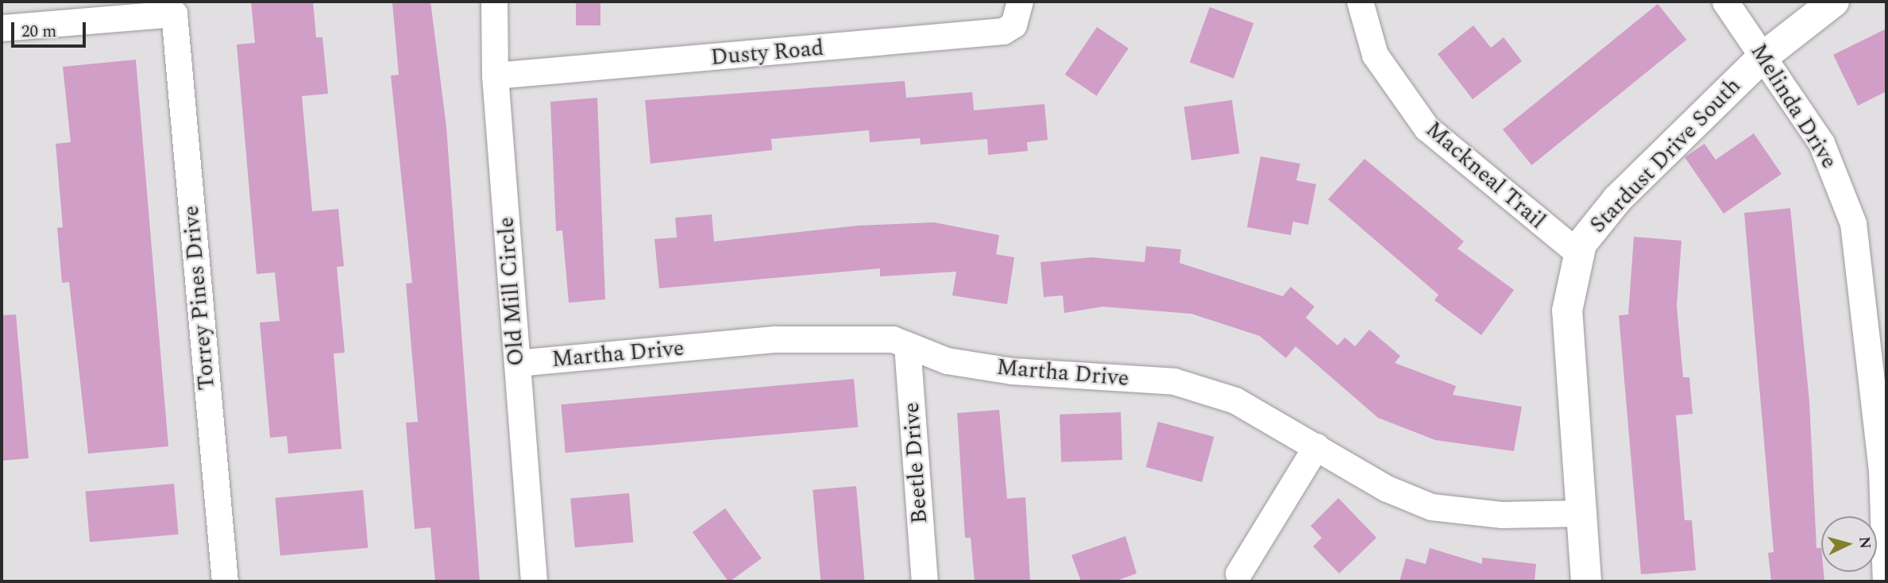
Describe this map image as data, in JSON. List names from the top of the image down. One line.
{"streets":{"street":["Dusty Road","Melinda Drive","Stardust Drive South","Mackneal Trail","Old Mill Circle","Torrey Pines Drive","Martha Drive","Beetle Drive"]},"crossings":[["Dusty Road","Old Mill Circle"],["Melinda Drive","Stardust Drive South"],["Stardust Drive South","Mackneal Trail"],["Stardust Drive South","Martha Drive"],["Old Mill Circle","Martha Drive"],["Martha Drive","Beetle Drive"]],"scale_bar":"20 m","north":"right"}
